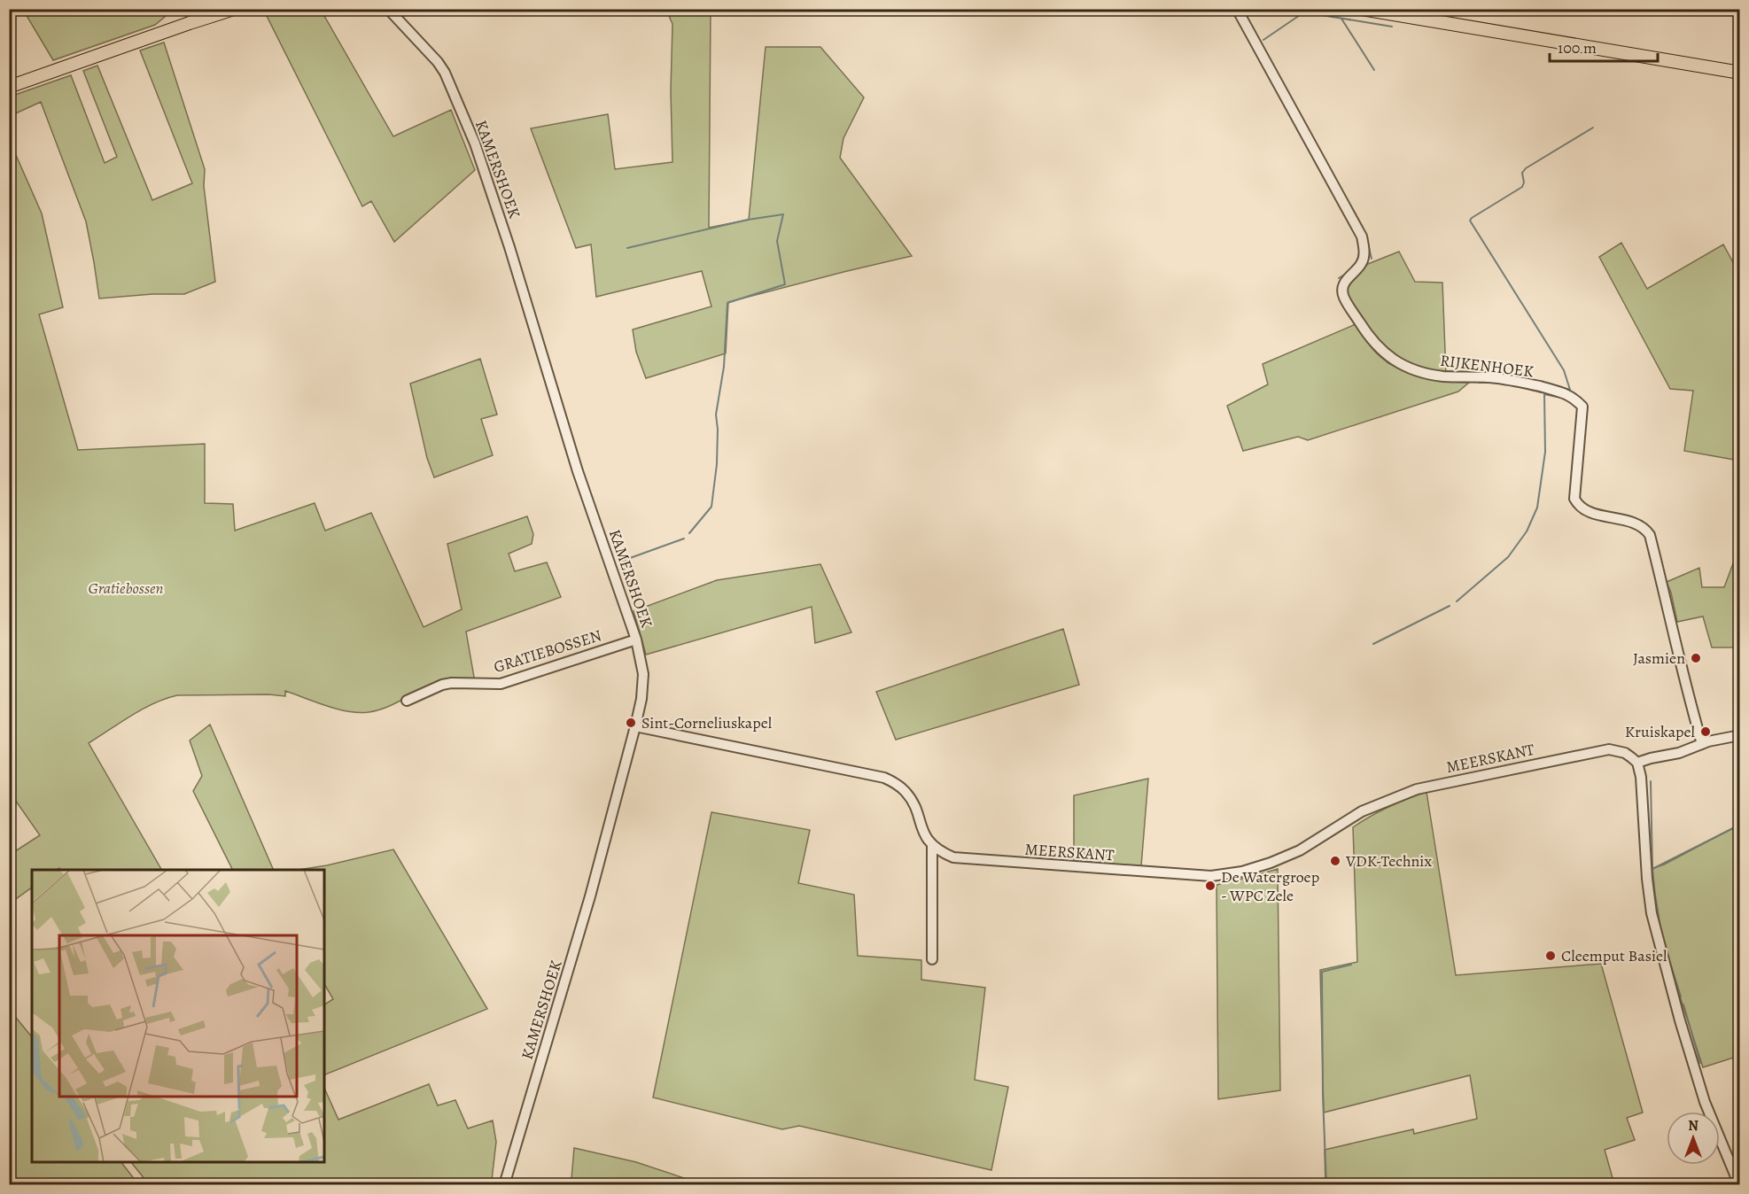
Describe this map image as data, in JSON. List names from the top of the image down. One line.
{"streets":{"street":["KAMERSHOEK","RIJKENHOEK","GRATIEBOSSEN","MEERSKANT"]},"crossings":[["KAMERSHOEK","GRATIEBOSSEN"]],"parks":["Gratiebossen"],"places":["Jasmien","Sint-Corneliuskapel","Kruiskapel","VDK-Technix","De Watergroep - WPC Zele","Cleemput Basiel"],"scale_bar":"100 m","north":"top"}
